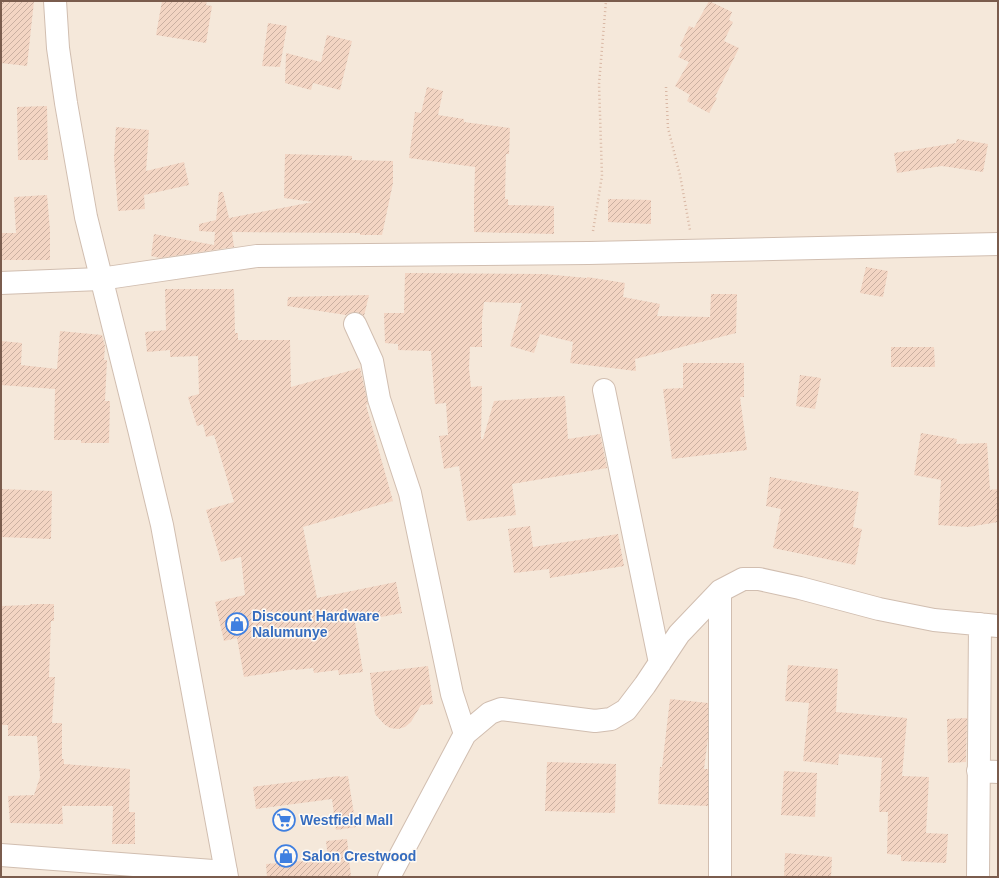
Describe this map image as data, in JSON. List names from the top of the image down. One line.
{"places":{"shop":["Discount Hardware Nalumunye","Salon Crestwood"],"supermarket":["Westfield Mall"]}}
